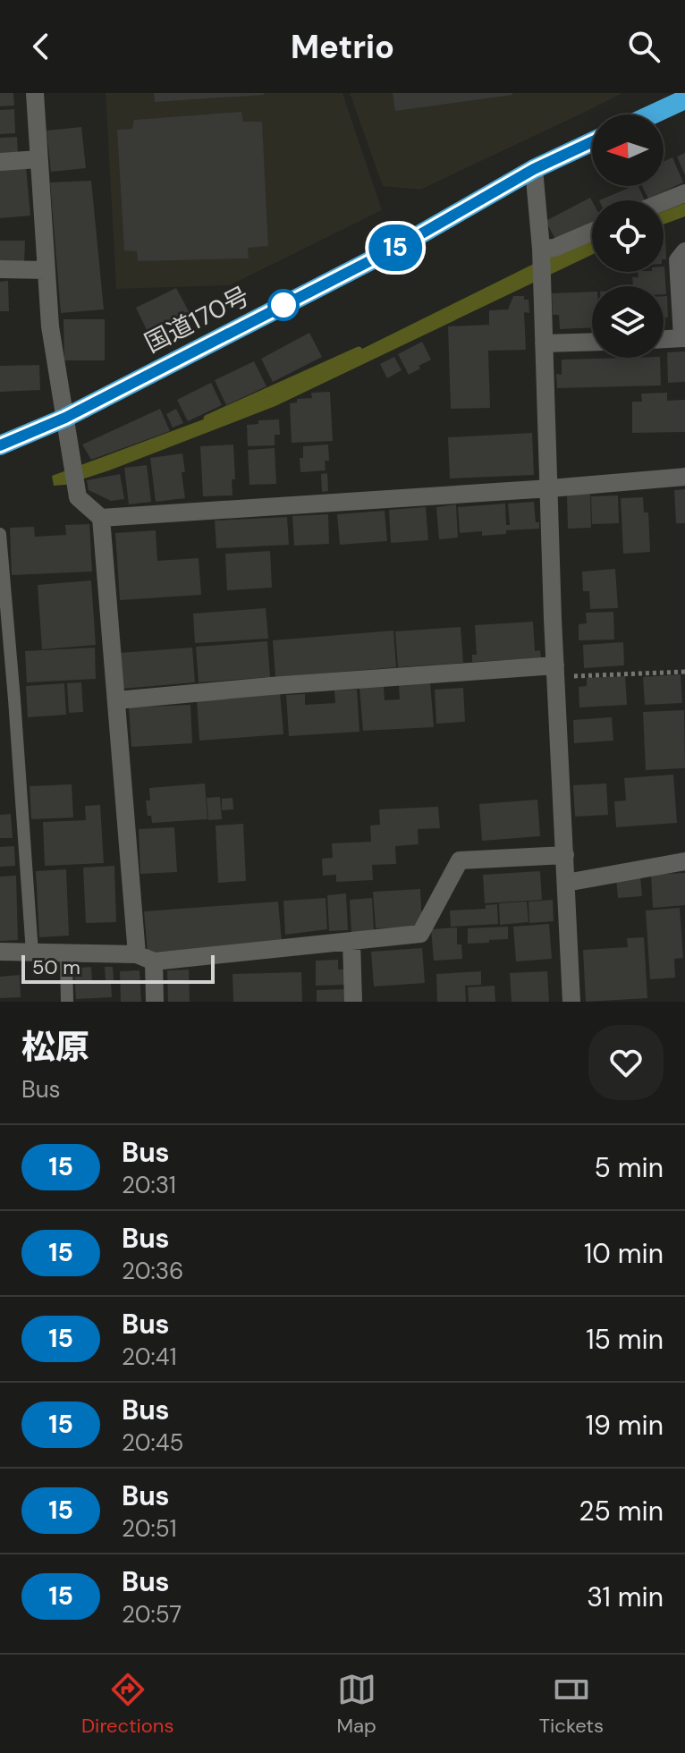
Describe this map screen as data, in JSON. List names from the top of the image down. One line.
{"streets":{"highway":["国道170号"]},"lines":["bus line 15"],"scale_bar":"50 m","north":"left","page":{"header":"Metrio","on_map":"15","scale":"50 m","heading":["松原","Bus"],"list":[{"mark":"15","name":"Bus","note":"20:31","value":"5 min"},{"mark":"15","name":"Bus","note":"20:36","value":"10 min"},{"mark":"15","name":"Bus","note":"20:41","value":"15 min"},{"mark":"15","name":"Bus","note":"20:45","value":"19 min"},{"mark":"15","name":"Bus","note":"20:51","value":"25 min"},{"mark":"15","name":"Bus","note":"20:57","value":"31 min"}],"tabs":["Directions","Map","Tickets"]}}
